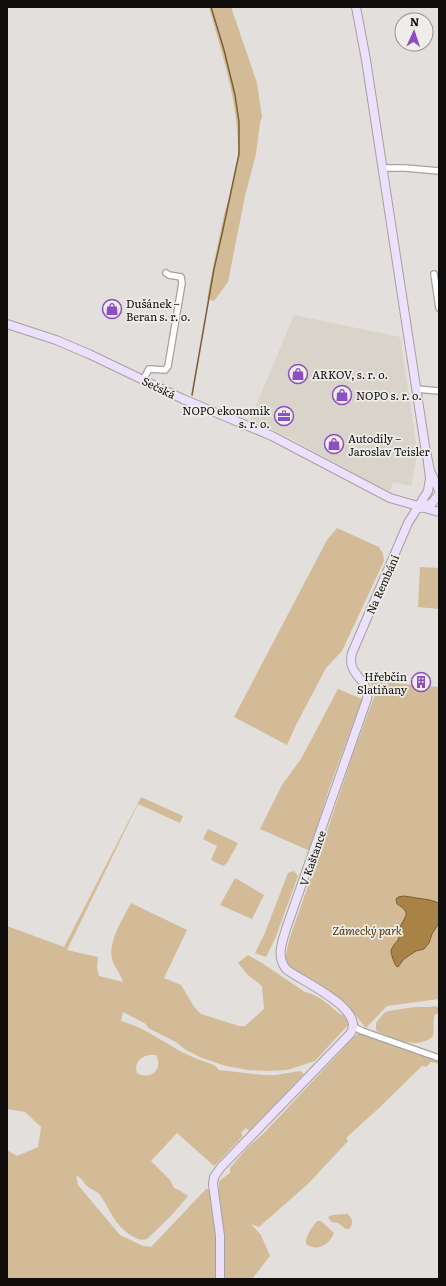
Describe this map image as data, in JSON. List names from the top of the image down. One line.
{"streets":{"street":["Sečská","Na Rembáni","V Kaštance"]},"crossings":[["Sečská","Na Rembáni"],["Na Rembáni","V Kaštance"]],"parks":["Zámecký park"],"places":{"shop":["Dušánek – Beran s. r. o.","ARKOV, s. r. o.","NOPO s. r. o.","Autodíly – Jaroslav Teisler"],"office":["NOPO ekonomik s. r. o."],"building":["Hřebčín Slatiňany"]},"north":"top"}
